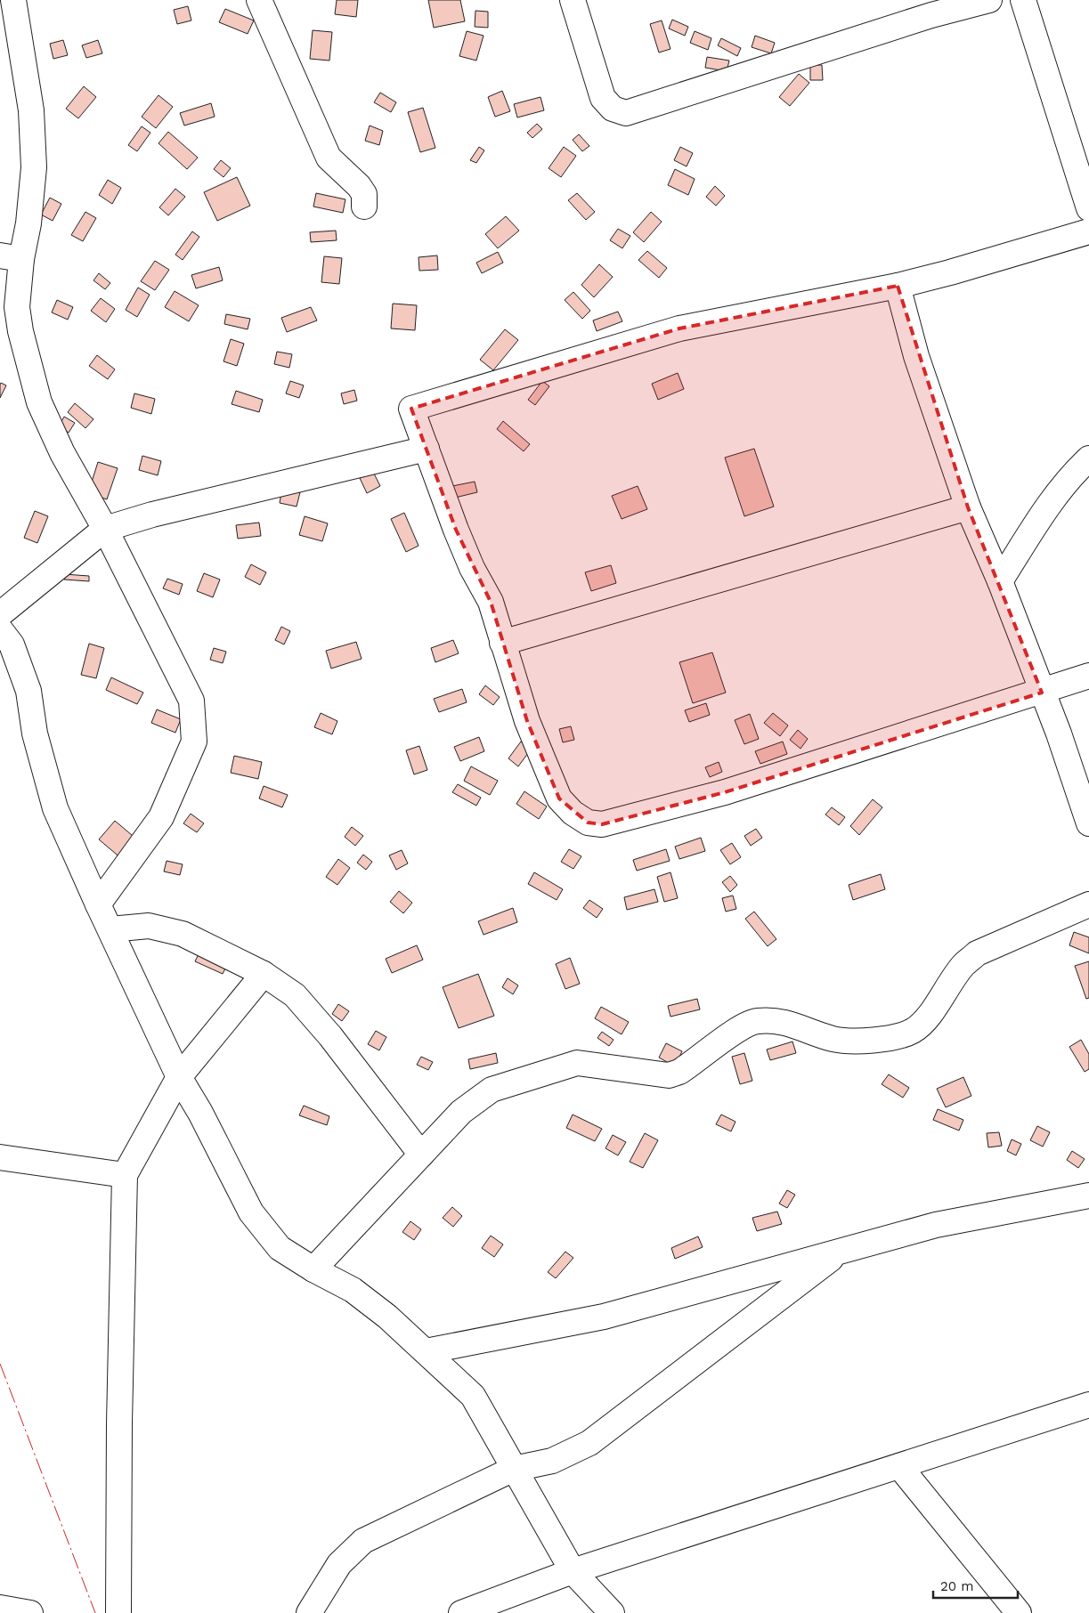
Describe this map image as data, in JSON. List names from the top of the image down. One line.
{"scale_bar":"20 m"}
